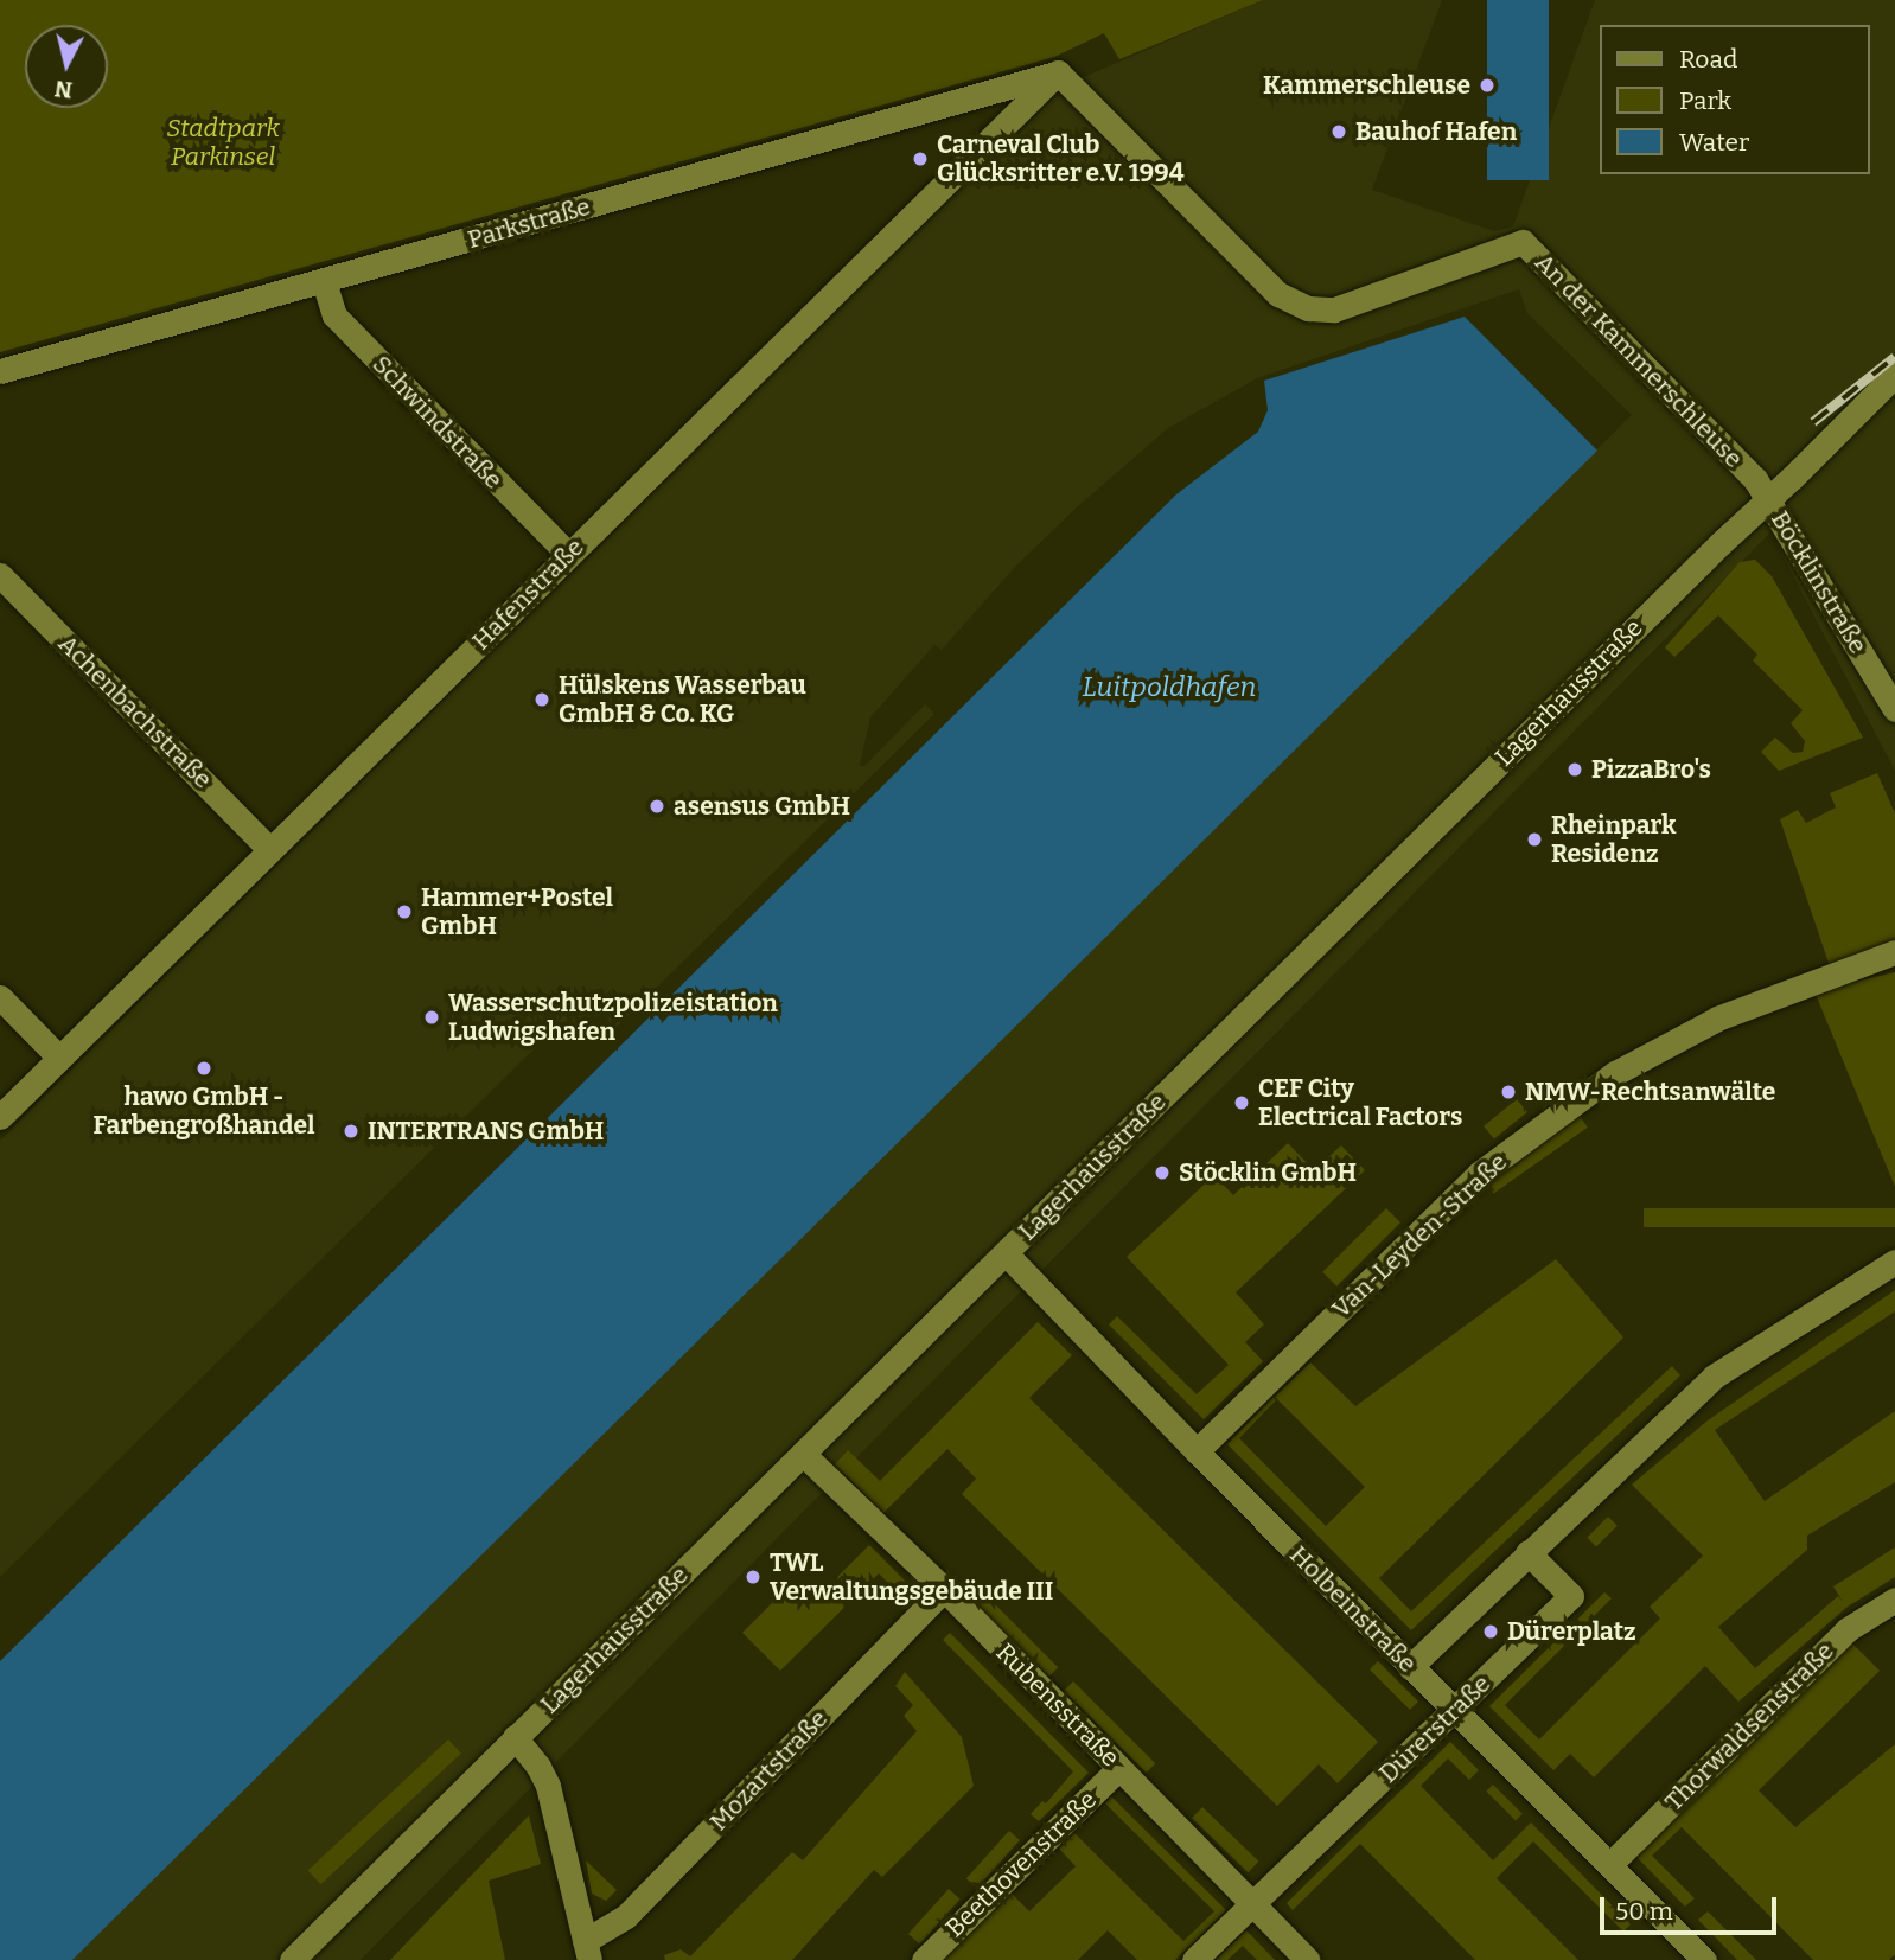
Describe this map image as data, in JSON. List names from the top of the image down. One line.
{"streets":{"street":["Parkstraße","An der Kammerschleuse","Schwindstraße","Böcklinstraße","Hafenstraße","Lagerhausstraße","Achenbachstraße","Van-Leyden-Straße","Holbeinstraße","Rubensstraße","Thorwaldsenstraße","Dürerstraße","Mozartstraße","Beethovenstraße"]},"crossings":[["Parkstraße","An der Kammerschleuse"],["Parkstraße","Schwindstraße"],["Parkstraße","Hafenstraße"],["An der Kammerschleuse","Böcklinstraße"],["An der Kammerschleuse","Hafenstraße"],["An der Kammerschleuse","Lagerhausstraße"],["Schwindstraße","Hafenstraße"],["Böcklinstraße","Lagerhausstraße"],["Hafenstraße","Achenbachstraße"],["Lagerhausstraße","Holbeinstraße"],["Lagerhausstraße","Rubensstraße"],["Van-Leyden-Straße","Holbeinstraße"],["Holbeinstraße","Thorwaldsenstraße"],["Holbeinstraße","Dürerstraße"],["Rubensstraße","Dürerstraße"],["Rubensstraße","Mozartstraße"],["Rubensstraße","Beethovenstraße"]],"water":["Luitpoldhafen"],"parks":["Stadtpark Parkinsel"],"places":["Kammerschleuse","Bauhof Hafen","Carneval Club Glücksritter e.V. 1994","Hülskens Wasserbau GmbH & Co. KG","PizzaBro's","asensus GmbH","Rheinpark Residenz","Hammer+Postel GmbH","Wasserschutzpolizeistation Ludwigshafen","hawo GmbH - Farbengroßhandel","NMW-Rechtsanwälte","CEF City Electrical Factors","INTERTRANS GmbH","Stöcklin GmbH","TWL Verwaltungsgebäude III","Dürerplatz"],"legend":["Road","Park","Water"],"scale_bar":"50 m","north":"bottom"}
